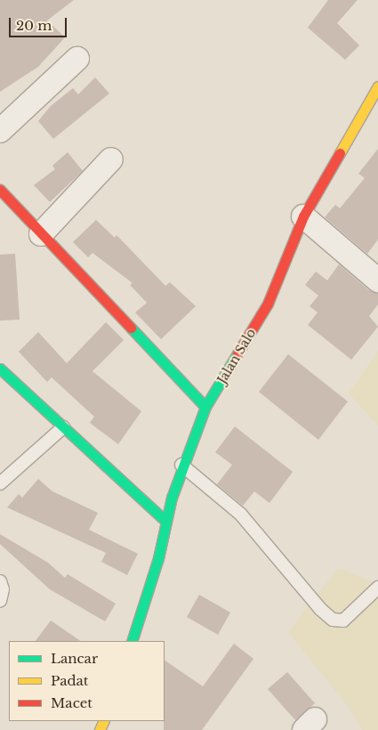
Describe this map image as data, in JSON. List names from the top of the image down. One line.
{"streets":{"street":["Jalan Salo"]},"legend":["Lancar","Padat","Macet"],"scale_bar":"20 m"}
